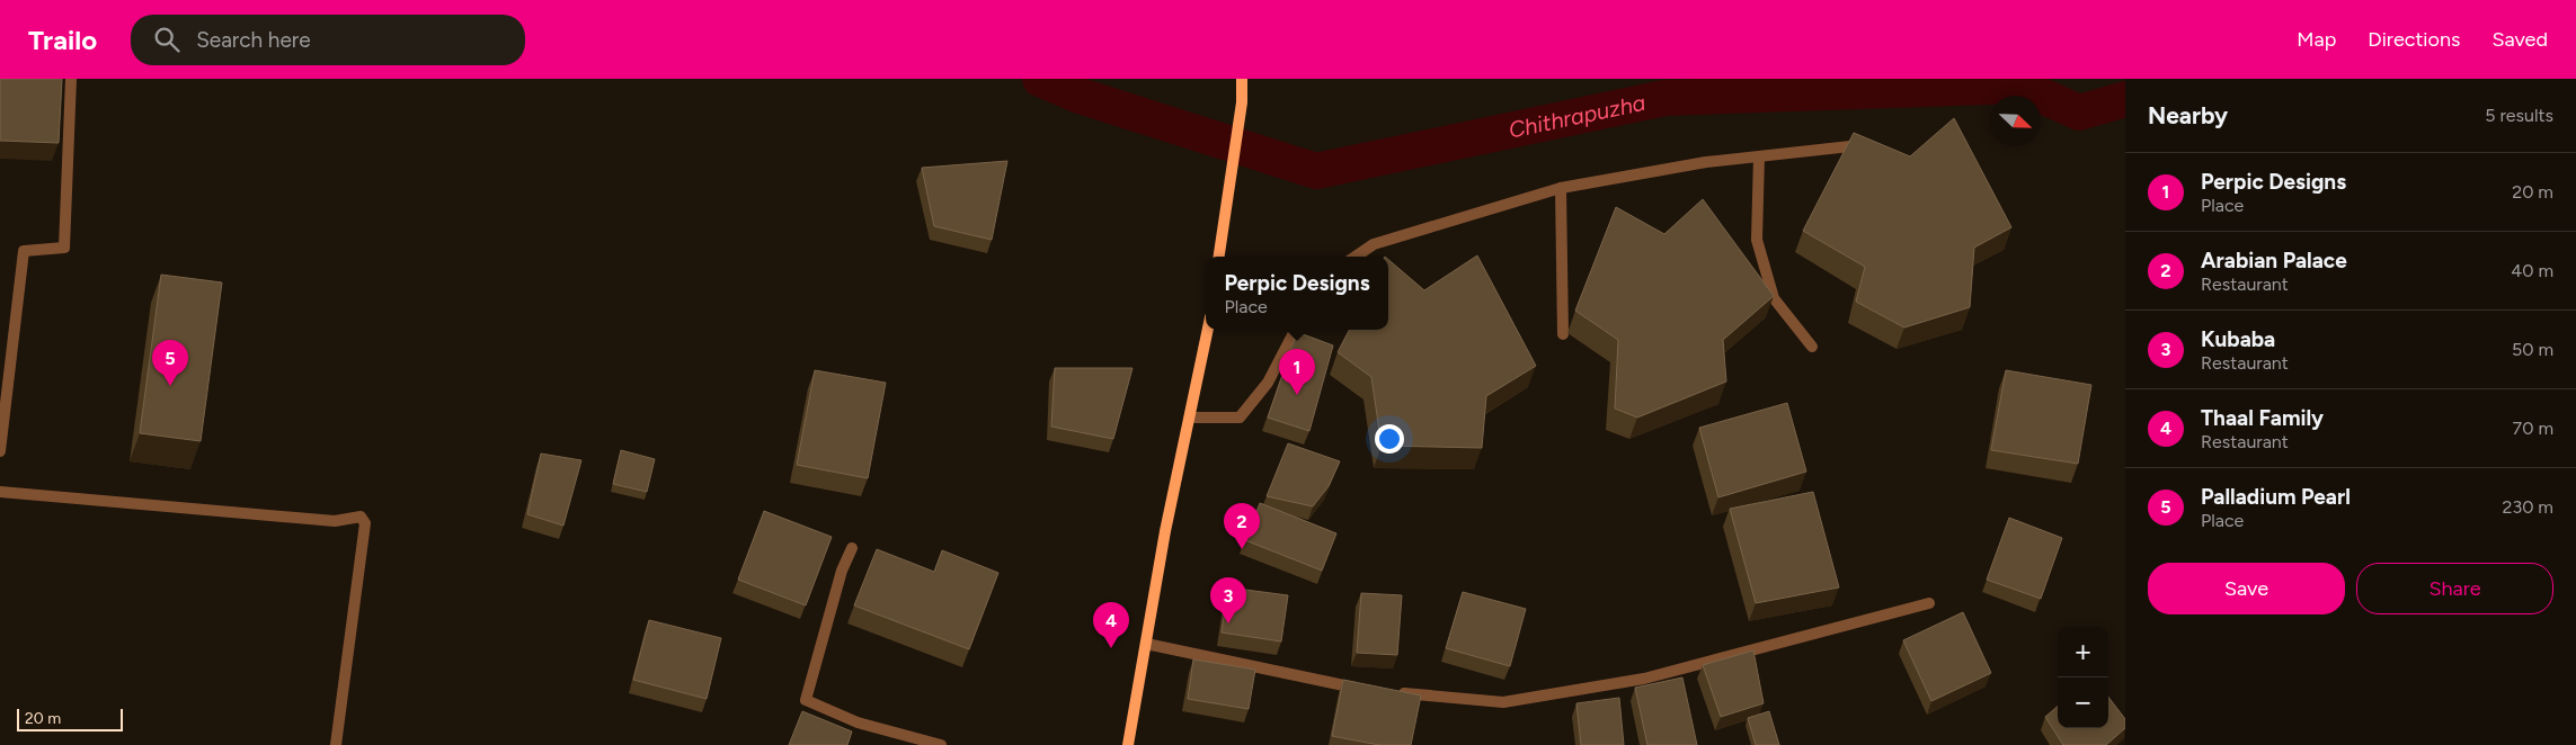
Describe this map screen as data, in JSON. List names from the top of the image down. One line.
{"water":["Chithrapuzha"],"scale_bar":"20 m","north":"bottom right","page":{"header":"Trailo","search":"Search here","nav":["Map","Directions","Saved"],"heading":["Nearby","5 results"],"list":[{"mark":"1","name":"Perpic Designs","note":"Place","value":"20 m"},{"mark":"2","name":"Arabian Palace","note":"Restaurant","value":"40 m"},{"mark":"3","name":"Kubaba","note":"Restaurant","value":"50 m"},{"mark":"4","name":"Thaal Family","note":"Restaurant","value":"70 m"},{"mark":"5","name":"Palladium Pearl","note":"Place","value":"230 m"}],"popup":["Perpic Designs","Place"],"pins":["5","1","2","3","4"],"buttons":["Save","Share"],"map_buttons":["+","−"],"scale":"20 m"}}
